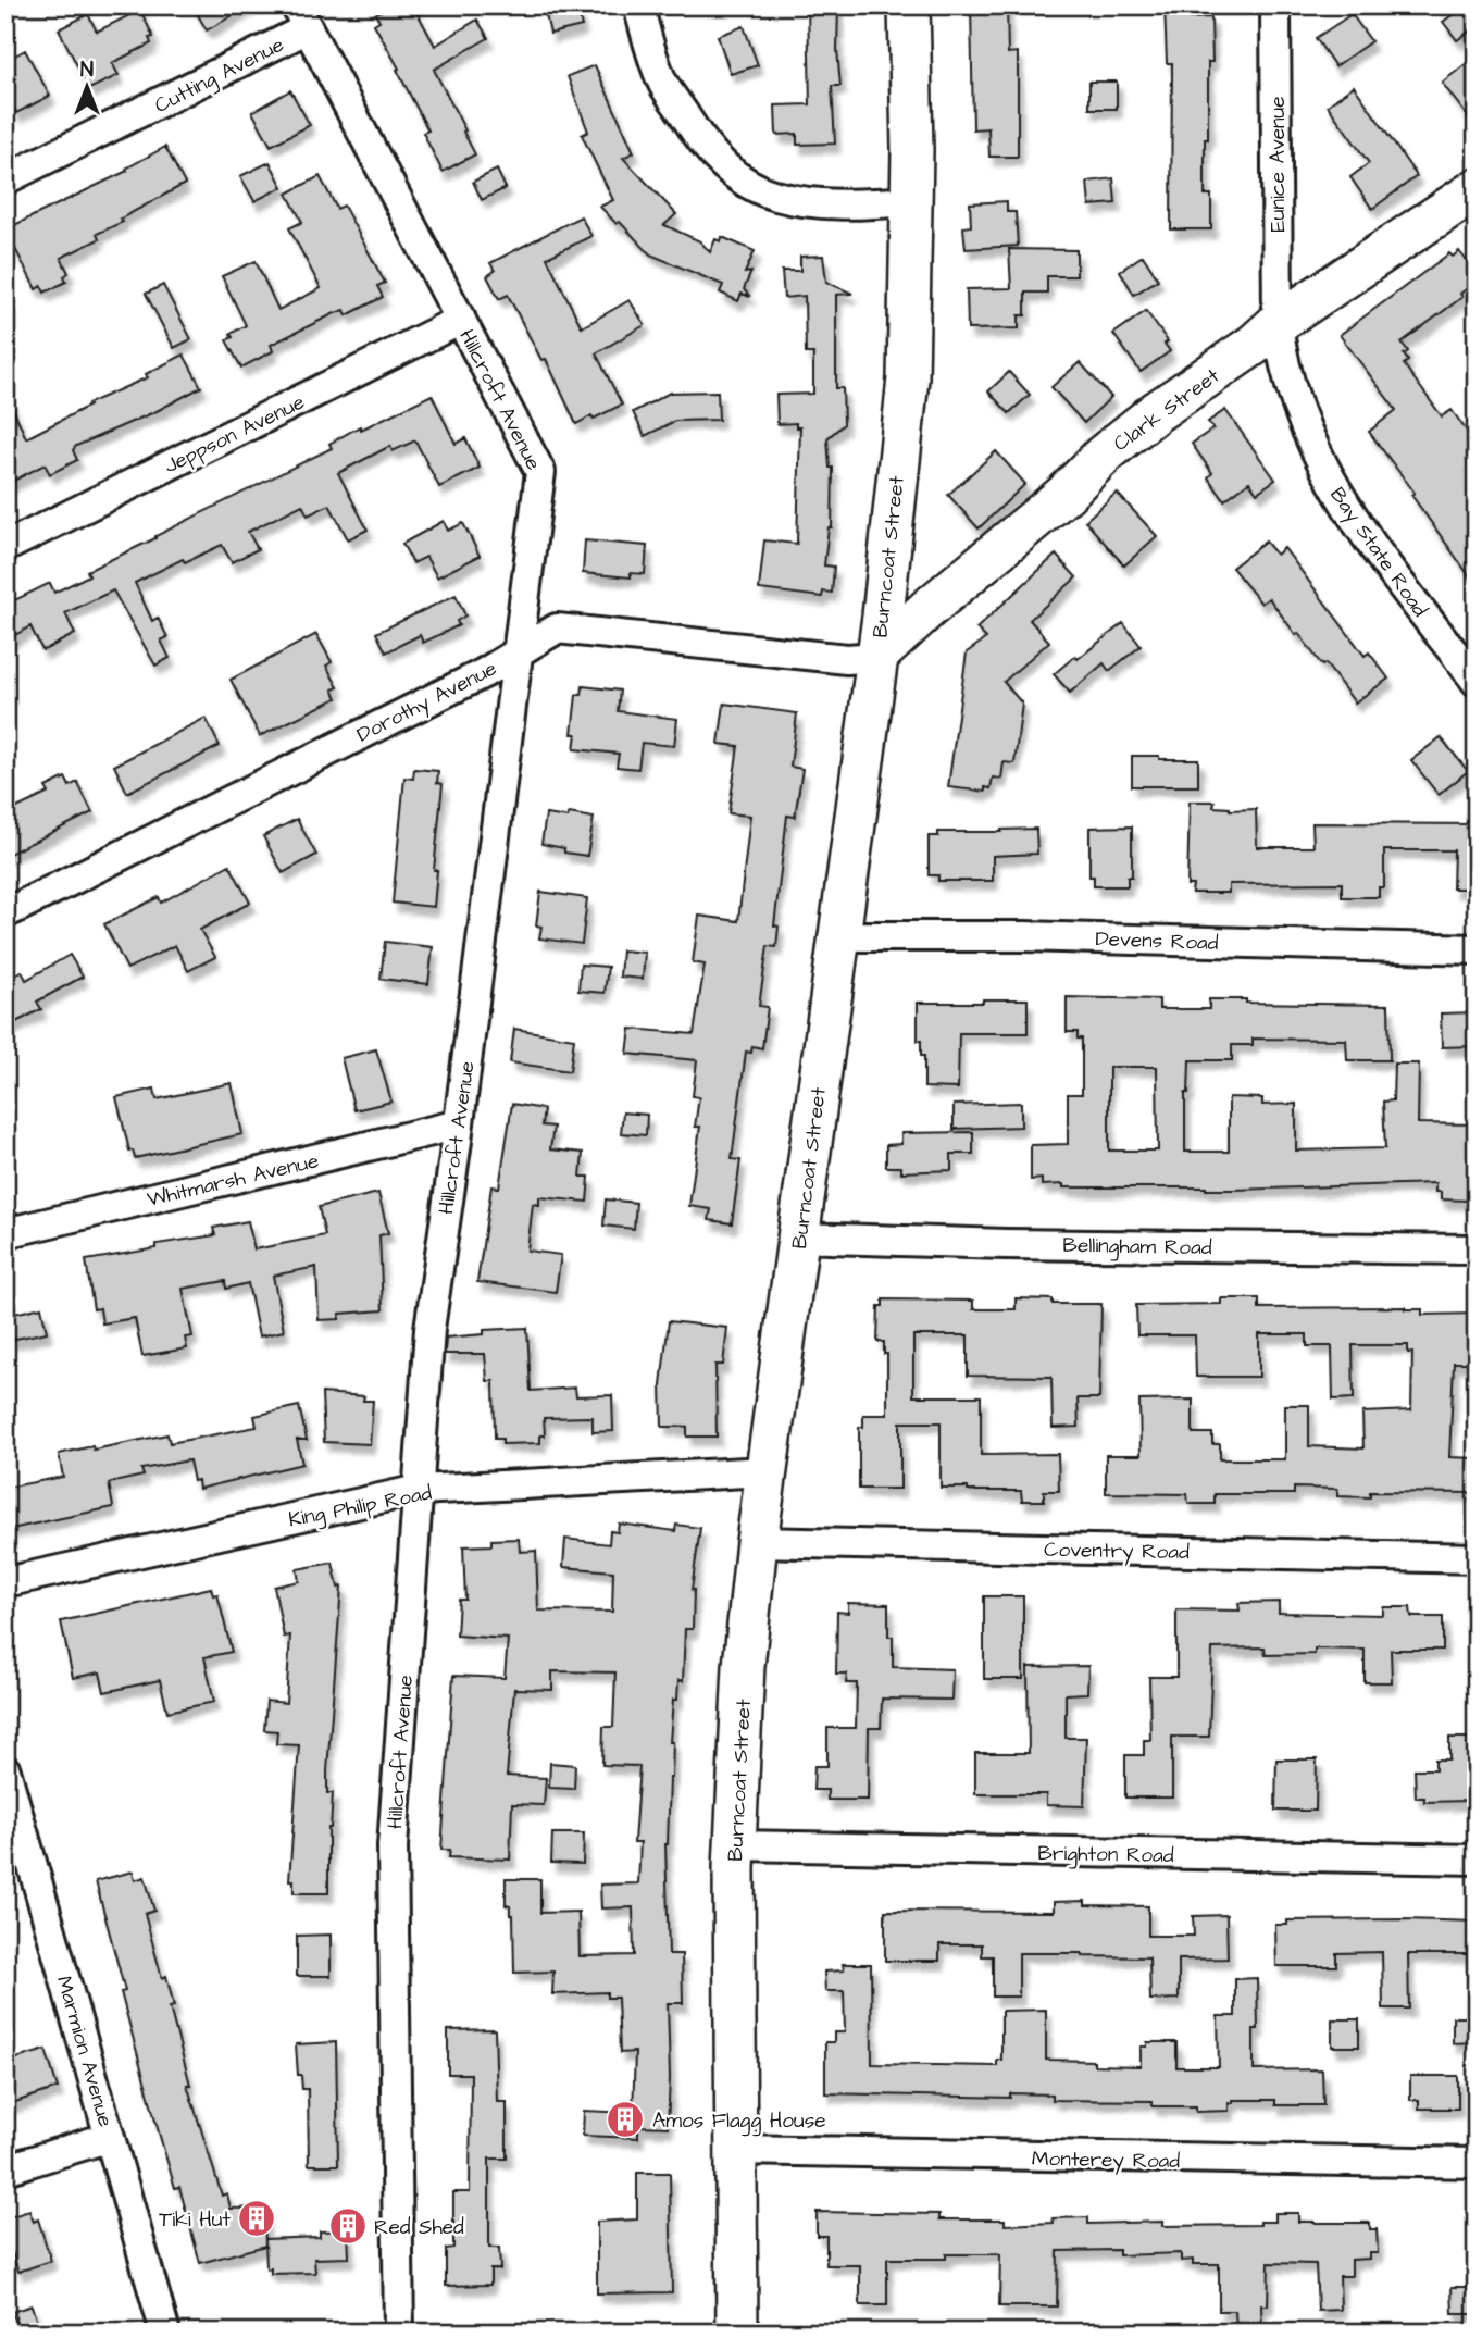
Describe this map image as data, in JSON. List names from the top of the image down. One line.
{"streets":{"main road":["Clark Street","Burncoat Street"],"street":["Cutting Avenue","Eunice Avenue","Hillcroft Avenue","Jeppson Avenue","Bay State Road","Dorothy Avenue","Devens Road","Whitmarsh Avenue","Bellingham Road","King Philip Road","Coventry Road","Brighton Road","Marmion Avenue","Monterey Road"]},"crossings":[["Cutting Avenue","Hillcroft Avenue"],["Eunice Avenue","Clark Street"],["Eunice Avenue","Bay State Road"],["Hillcroft Avenue","Jeppson Avenue"],["Hillcroft Avenue","Dorothy Avenue"],["Hillcroft Avenue","Whitmarsh Avenue"],["Hillcroft Avenue","King Philip Road"],["Clark Street","Bay State Road"],["Clark Street","Burncoat Street"],["Clark Street","Dorothy Avenue"],["Burncoat Street","Dorothy Avenue"],["Burncoat Street","Devens Road"],["Burncoat Street","Bellingham Road"],["Burncoat Street","King Philip Road"],["Burncoat Street","Coventry Road"],["Burncoat Street","Brighton Road"],["Burncoat Street","Monterey Road"]],"places":{"building":["Amos Flagg House","Tiki Hut","Red Shed"]},"north":"top"}
